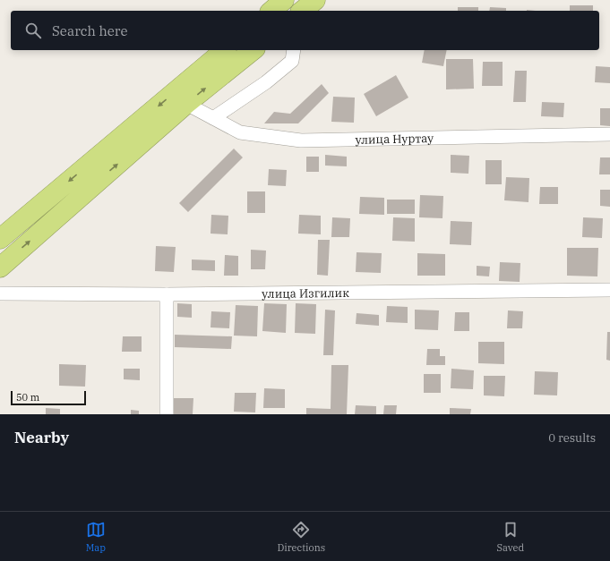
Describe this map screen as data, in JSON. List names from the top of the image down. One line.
{"streets":{"street":["улица Нуртау","улица Изгилик"]},"scale_bar":"50 m","page":{"search":"Search here","scale":"50 m","heading":["Nearby","0 results"],"nav":["Map","Directions","Saved"]}}
